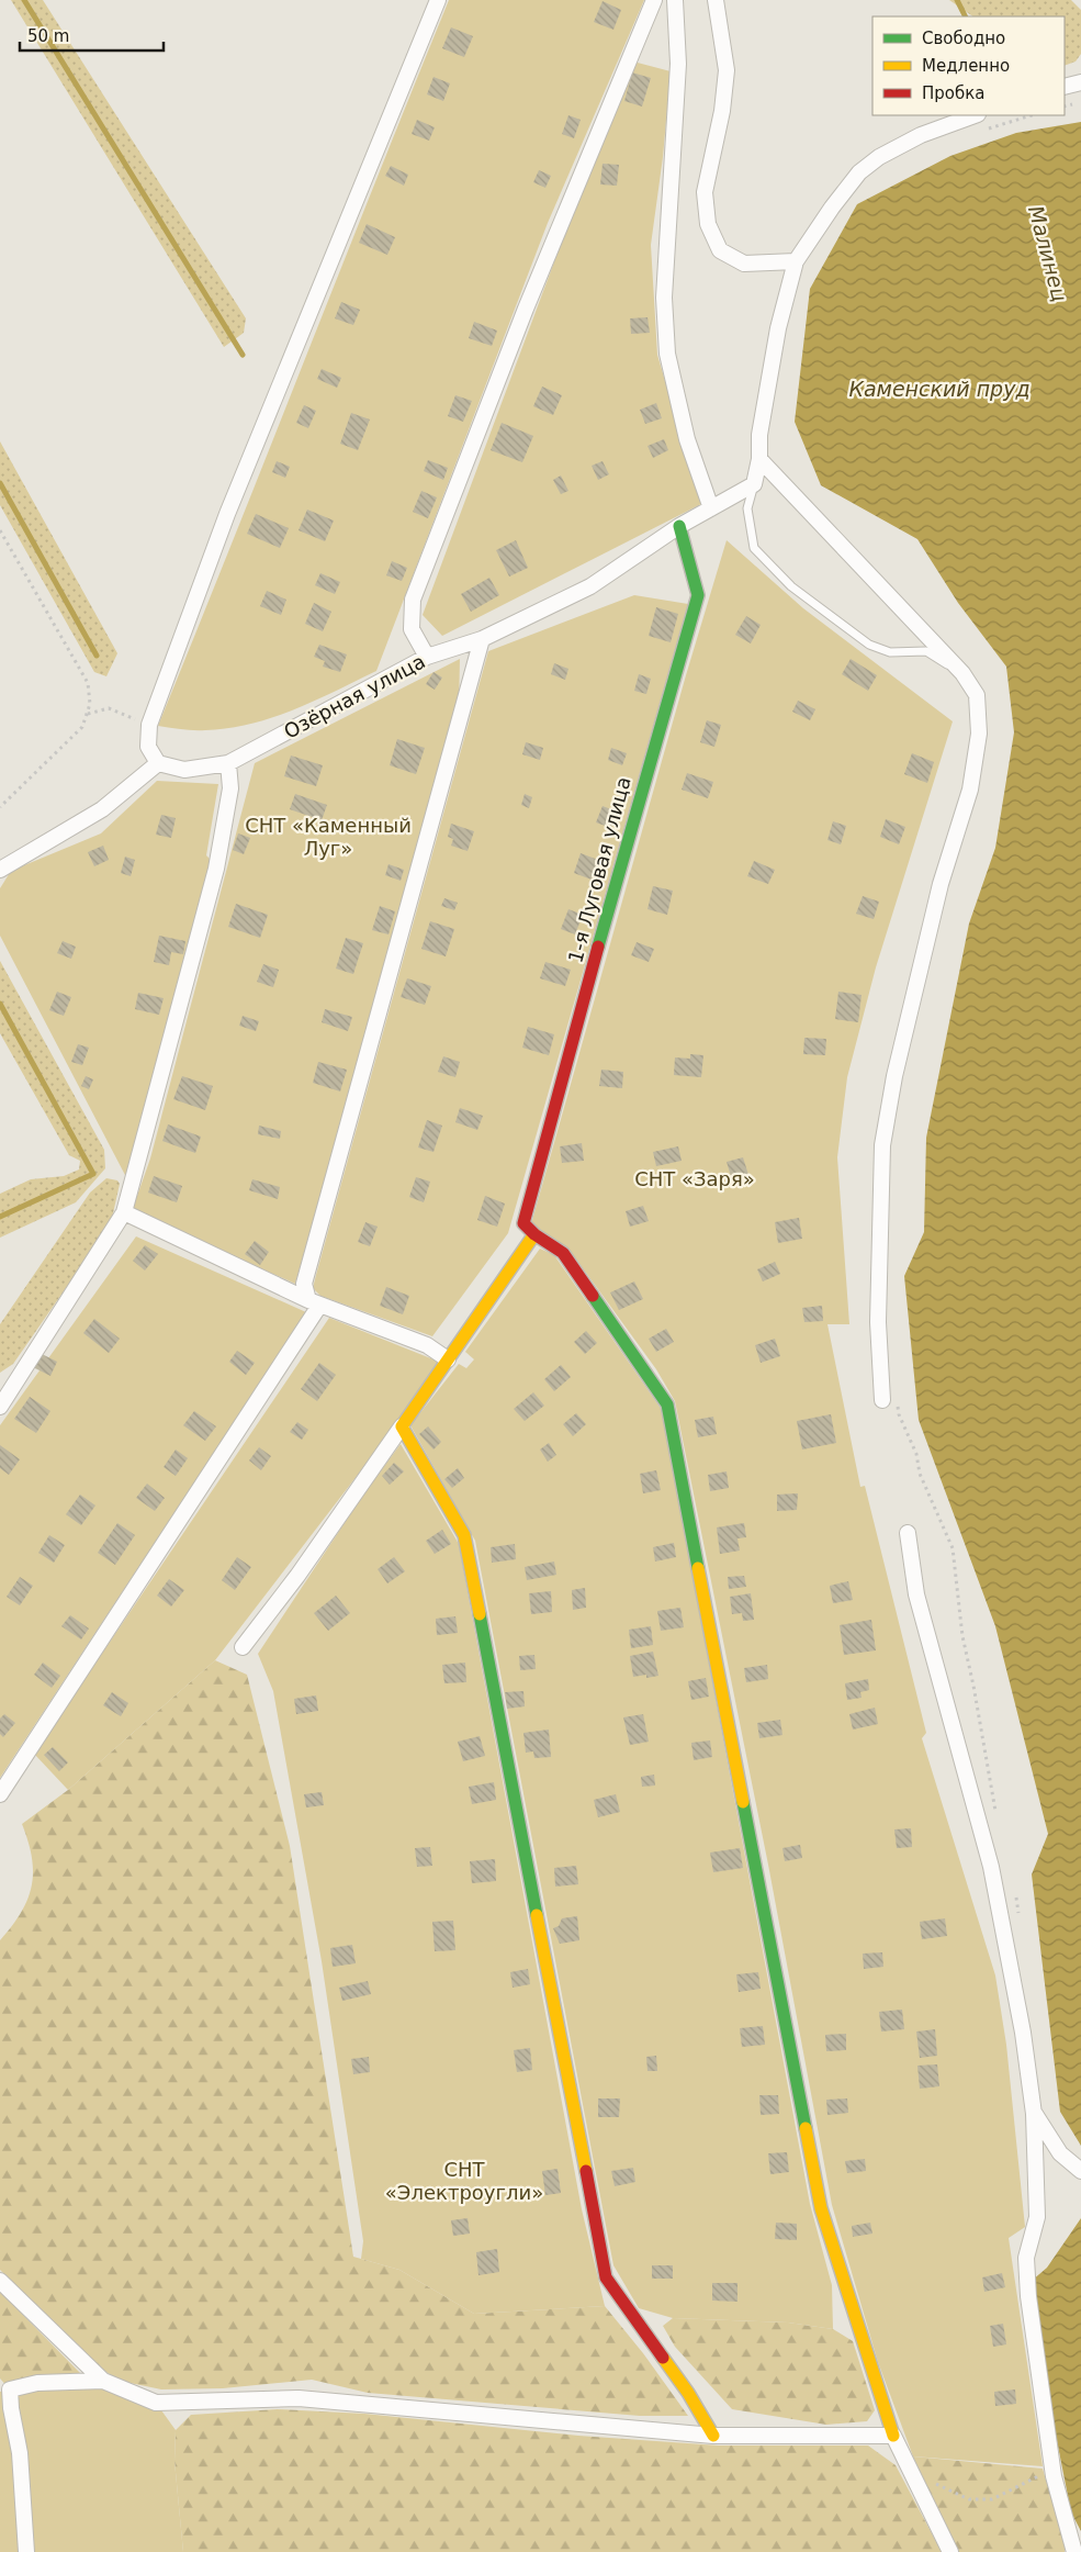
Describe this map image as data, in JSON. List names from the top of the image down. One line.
{"streets":{"street":["Озёрная улица","1-я Луговая улица"]},"crossings":[["Озёрная улица","1-я Луговая улица"]],"water":["Малинец","Каменский пруд"],"parks":["СНТ «Каменный Луг»","СНТ «Заря»","СНТ «Электроугли»"],"legend":["Свободно","Медленно","Пробка"],"scale_bar":"50 m"}
